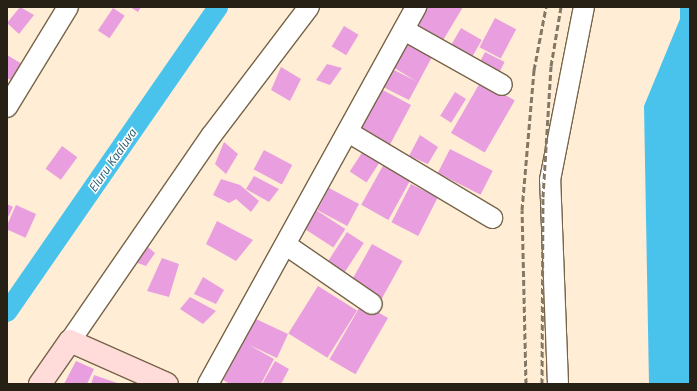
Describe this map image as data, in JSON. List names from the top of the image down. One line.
{"water":["Eluru Kaaluva"]}
